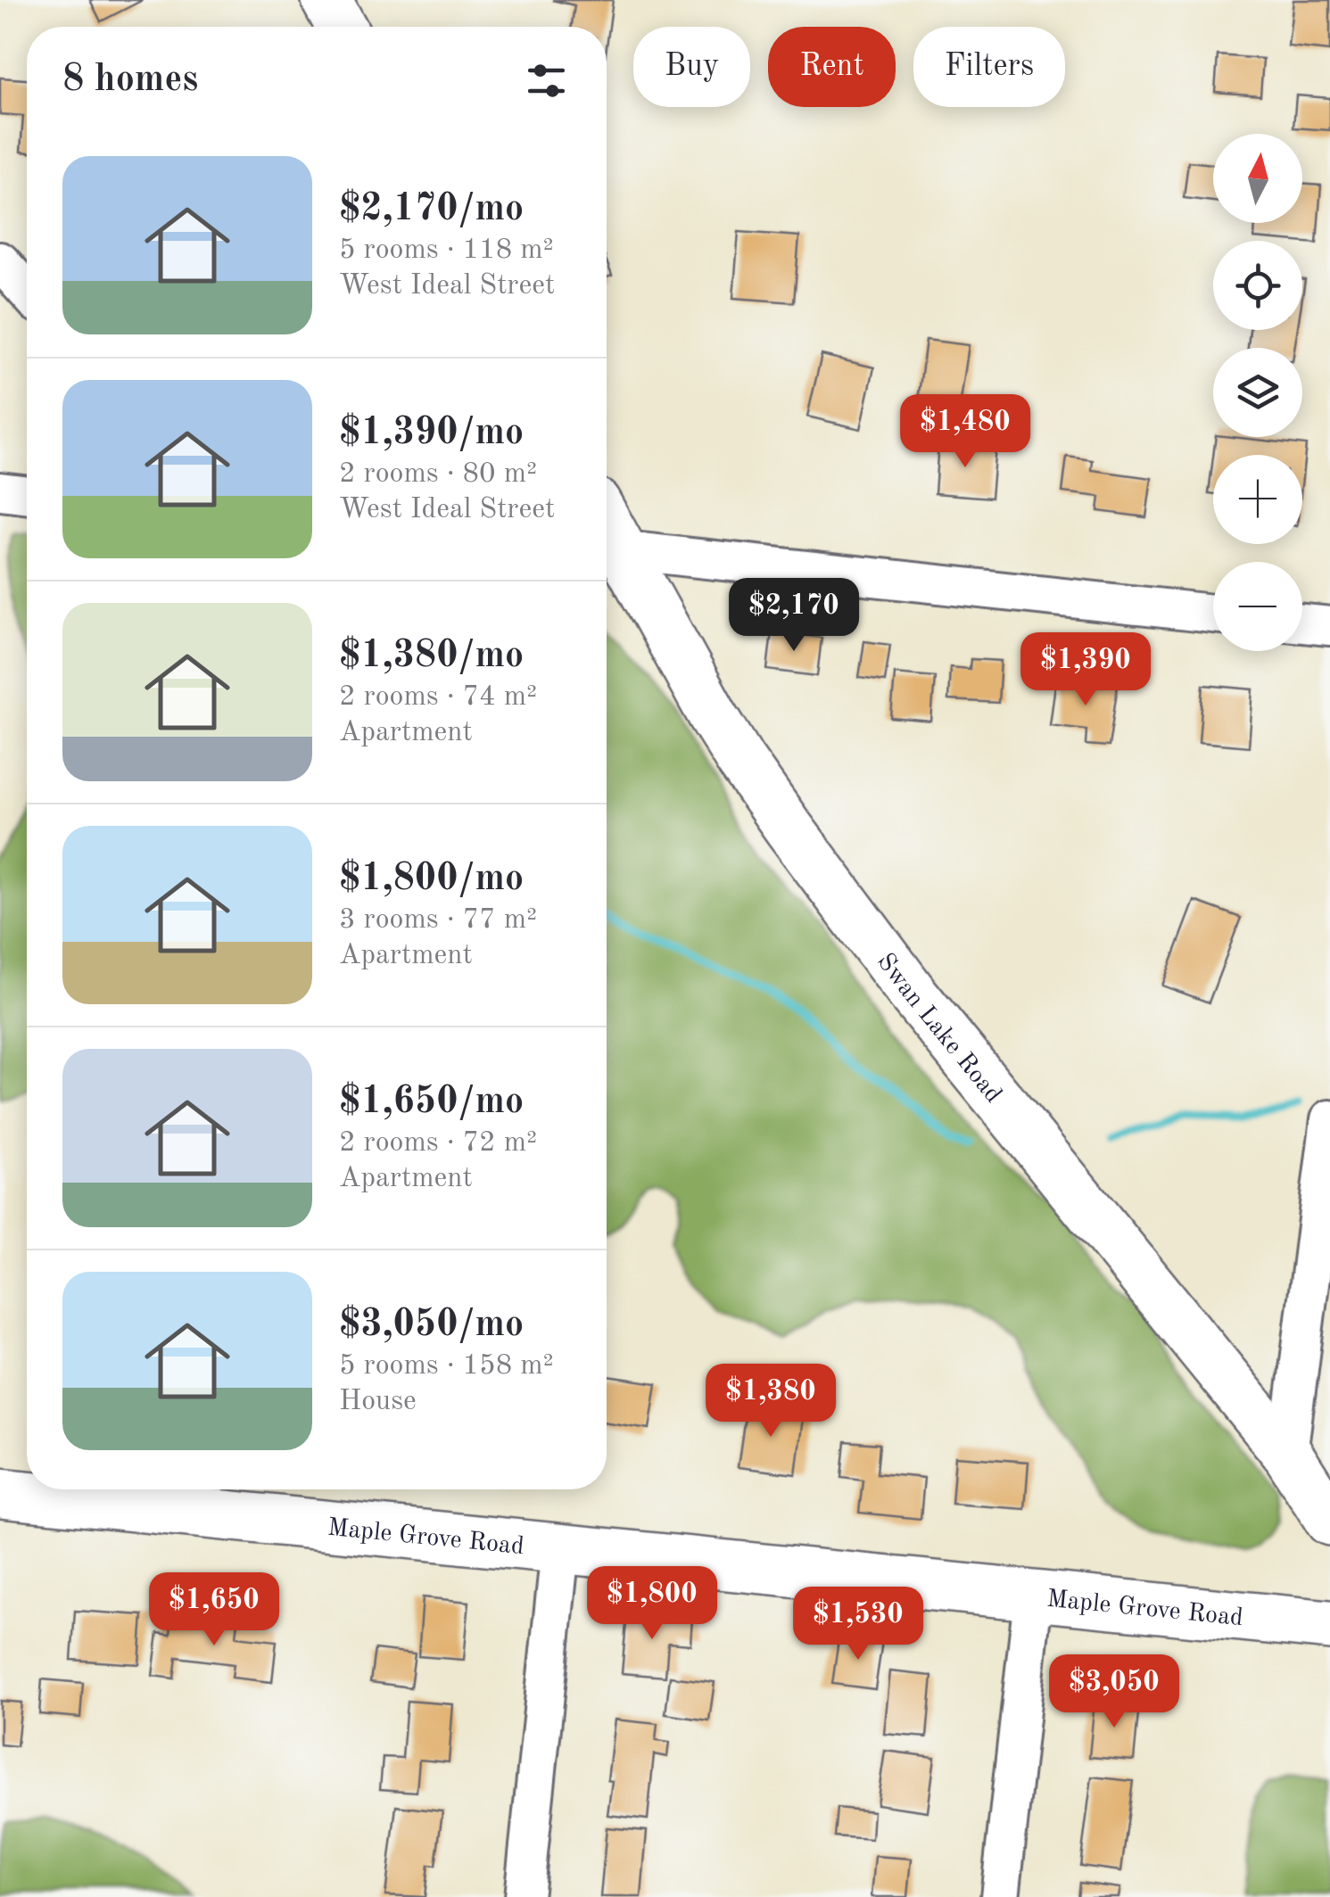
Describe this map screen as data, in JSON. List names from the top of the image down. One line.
{"streets":{"street":["Swan Lake Road","Maple Grove Road"]},"north":"top","page":{"chip":["Buy","Rent","Filters"],"heading":"8 homes","map_buttons":["+","−"],"list":[{"name":"$2,170/mo","note":"5 rooms · 118 m² · West Ideal Street"},{"name":"$1,390/mo","note":"2 rooms · 80 m² · West Ideal Street"},{"name":"$1,380/mo","note":"2 rooms · 74 m² · Apartment"},{"name":"$1,800/mo","note":"3 rooms · 77 m² · Apartment"},{"name":"$1,650/mo","note":"2 rooms · 72 m² · Apartment"},{"name":"$3,050/mo","note":"5 rooms · 158 m² · House"}],"price":["$1,480","$2,170","$1,390","$1,380","$1,800","$1,650","$1,530","$3,050"]}}
